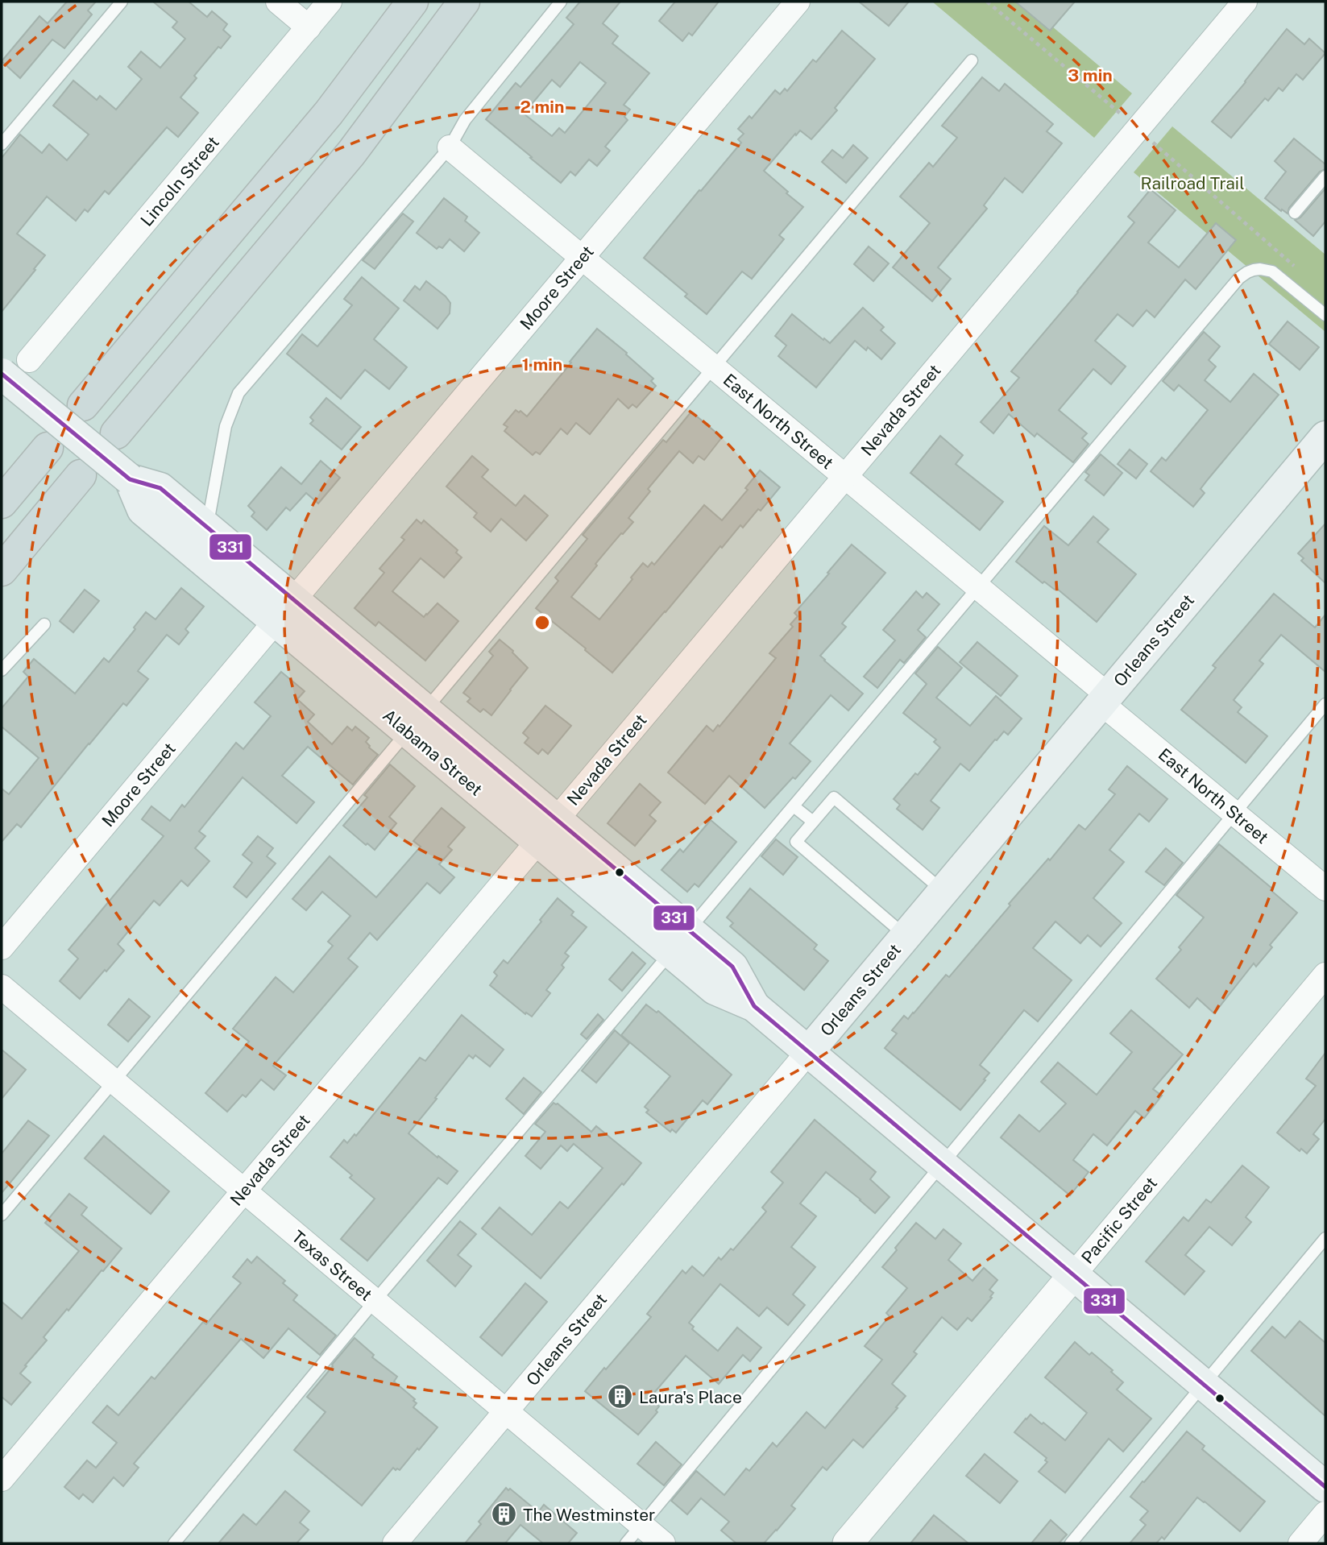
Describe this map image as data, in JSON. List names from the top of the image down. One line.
{"streets":{"main road":["Orleans Street","Alabama Street"],"street":["Lincoln Street","Moore Street","Nevada Street","East North Street","Pacific Street","Texas Street"]},"crossings":[["Moore Street","East North Street"],["Moore Street","Alabama Street"],["Nevada Street","East North Street"],["Nevada Street","Alabama Street"],["Nevada Street","Texas Street"],["East North Street","Orleans Street"],["Orleans Street","Alabama Street"],["Orleans Street","Texas Street"],["Alabama Street","Pacific Street"]],"parks":["Railroad Trail"],"places":{"building":["Laura's Place","The Westminster"]},"lines":["transit line 331"],"rings":["3 min","2 min","1 min"]}
